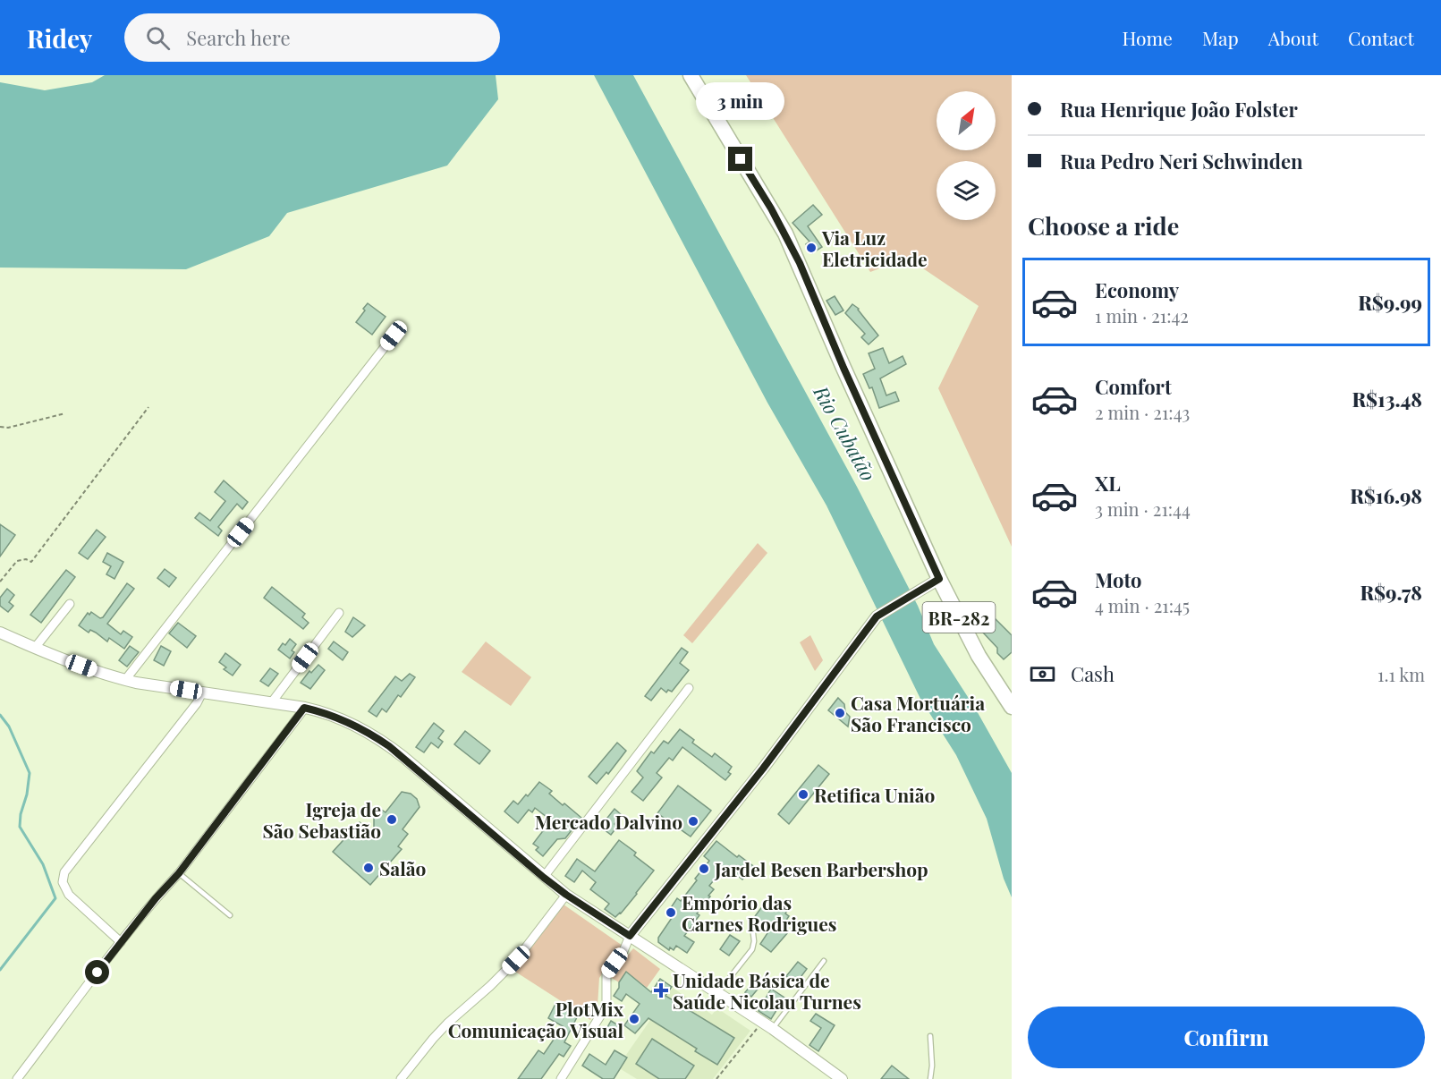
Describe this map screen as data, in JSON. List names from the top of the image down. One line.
{"streets":{"highway":["BR-282"]},"water":["Rio Cubatão"],"places":{"other":["Via Luz Eletricidade","Casa Mortuária São Francisco","Retifica União","Igreja de São Sebastião","Mercado Dalvino","Salão","Jardel Besen Barbershop","Empório das Carnes Rodrigues","PlotMix Comunicação Visual"],"health":["Unidade Básica de Saúde Nicolau Turnes"]},"north":"top right","page":{"header":"Ridey","search":"Search here","nav":["Home","Map","About","Contact"],"banner":["Rua Henrique João Folster","Rua Pedro Neri Schwinden"],"bubble":"3 min","heading":"Choose a ride","list":[{"name":"Economy","note":"1 min · 21:42","value":"R$9.99"},{"name":"Comfort","note":"2 min · 21:43","value":"R$13.48"},{"name":"XL","note":"3 min · 21:44","value":"R$16.98"},{"name":"Moto","note":"4 min · 21:45","value":"R$9.78"}],"pay":["Cash","1.1 km"],"buttons":"Confirm"}}
